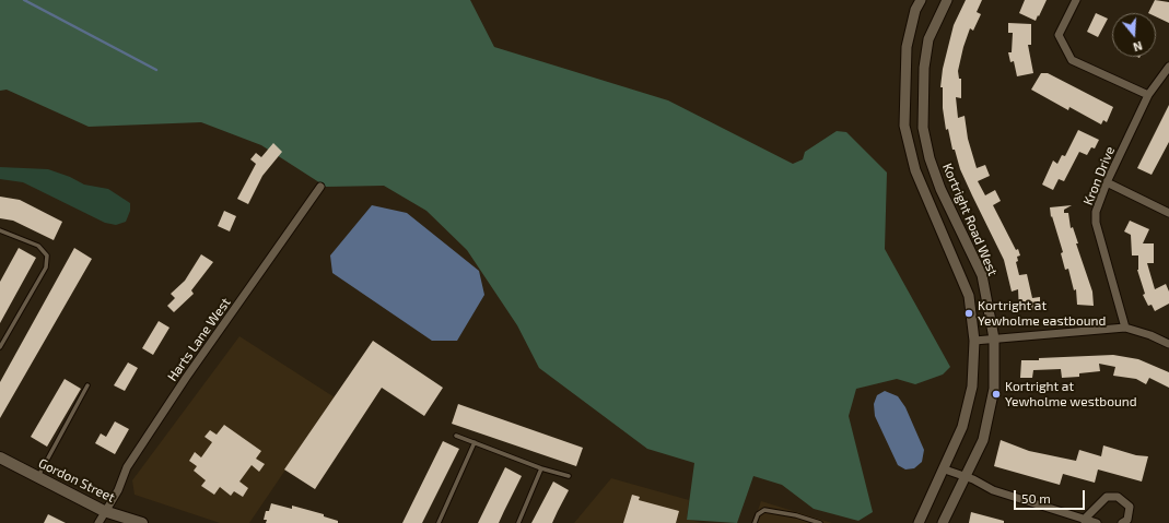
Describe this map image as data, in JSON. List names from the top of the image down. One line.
{"streets":{"main road":["Gordon Street"],"street":["Kron Drive","Kortright Road West","Harts Lane West"]},"crossings":[["Harts Lane West","Gordon Street"]],"places":["Kortright at Yewholme eastbound","Kortright at Yewholme westbound"],"scale_bar":"50 m","north":"bottom"}
